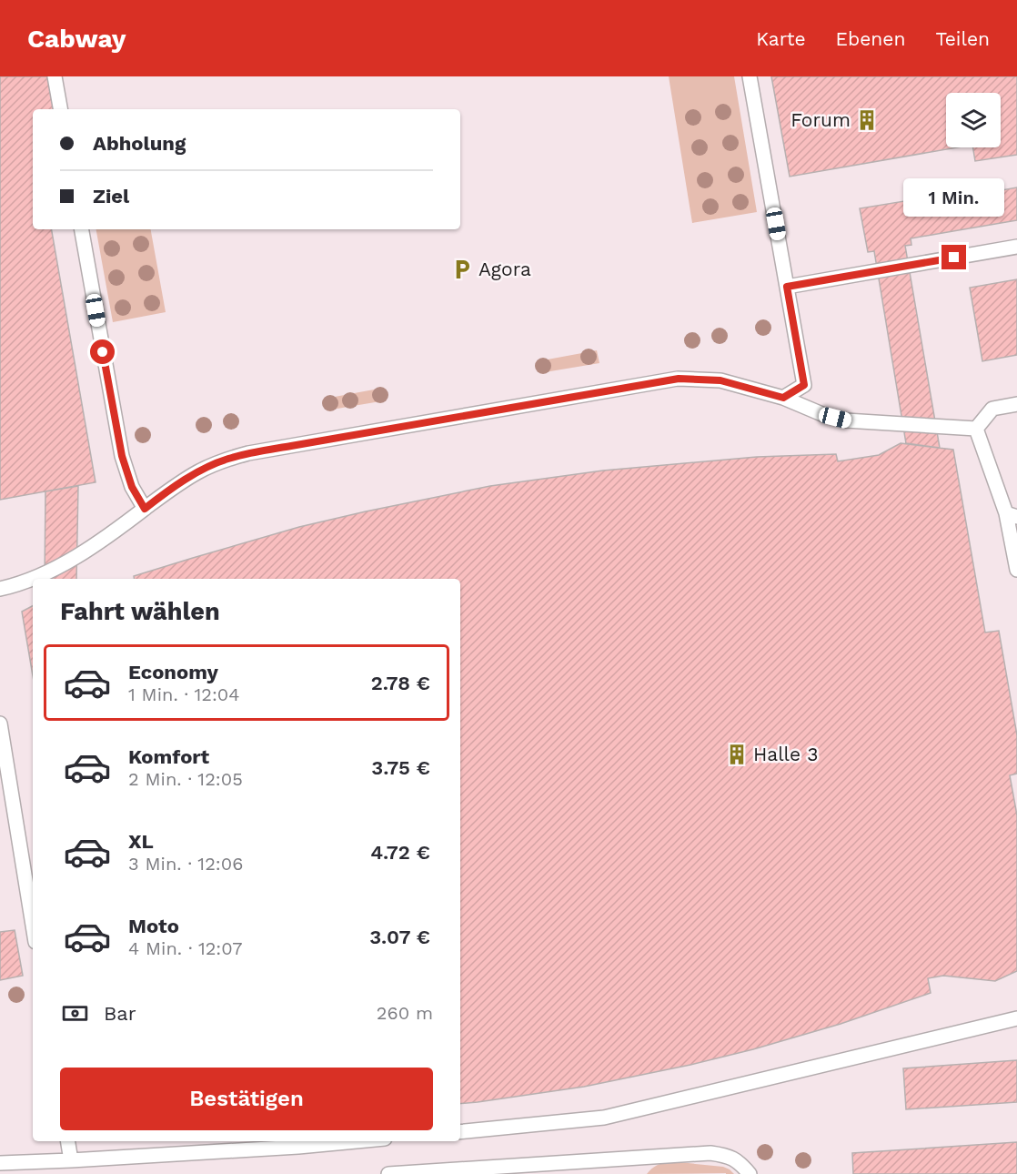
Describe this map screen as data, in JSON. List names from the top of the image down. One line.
{"places":{"building":["Forum","Halle 3"],"parking":["Agora"]},"page":{"header":"Cabway","nav":["Karte","Ebenen","Teilen"],"banner":["Abholung","Ziel"],"bubble":"1 Min.","heading":"Fahrt wählen","list":[{"name":"Economy","note":"1 Min. · 12:04","value":"2.78 €"},{"name":"Komfort","note":"2 Min. · 12:05","value":"3.75 €"},{"name":"XL","note":"3 Min. · 12:06","value":"4.72 €"},{"name":"Moto","note":"4 Min. · 12:07","value":"3.07 €"}],"pay":["Bar","260 m"],"buttons":"Bestätigen"}}
